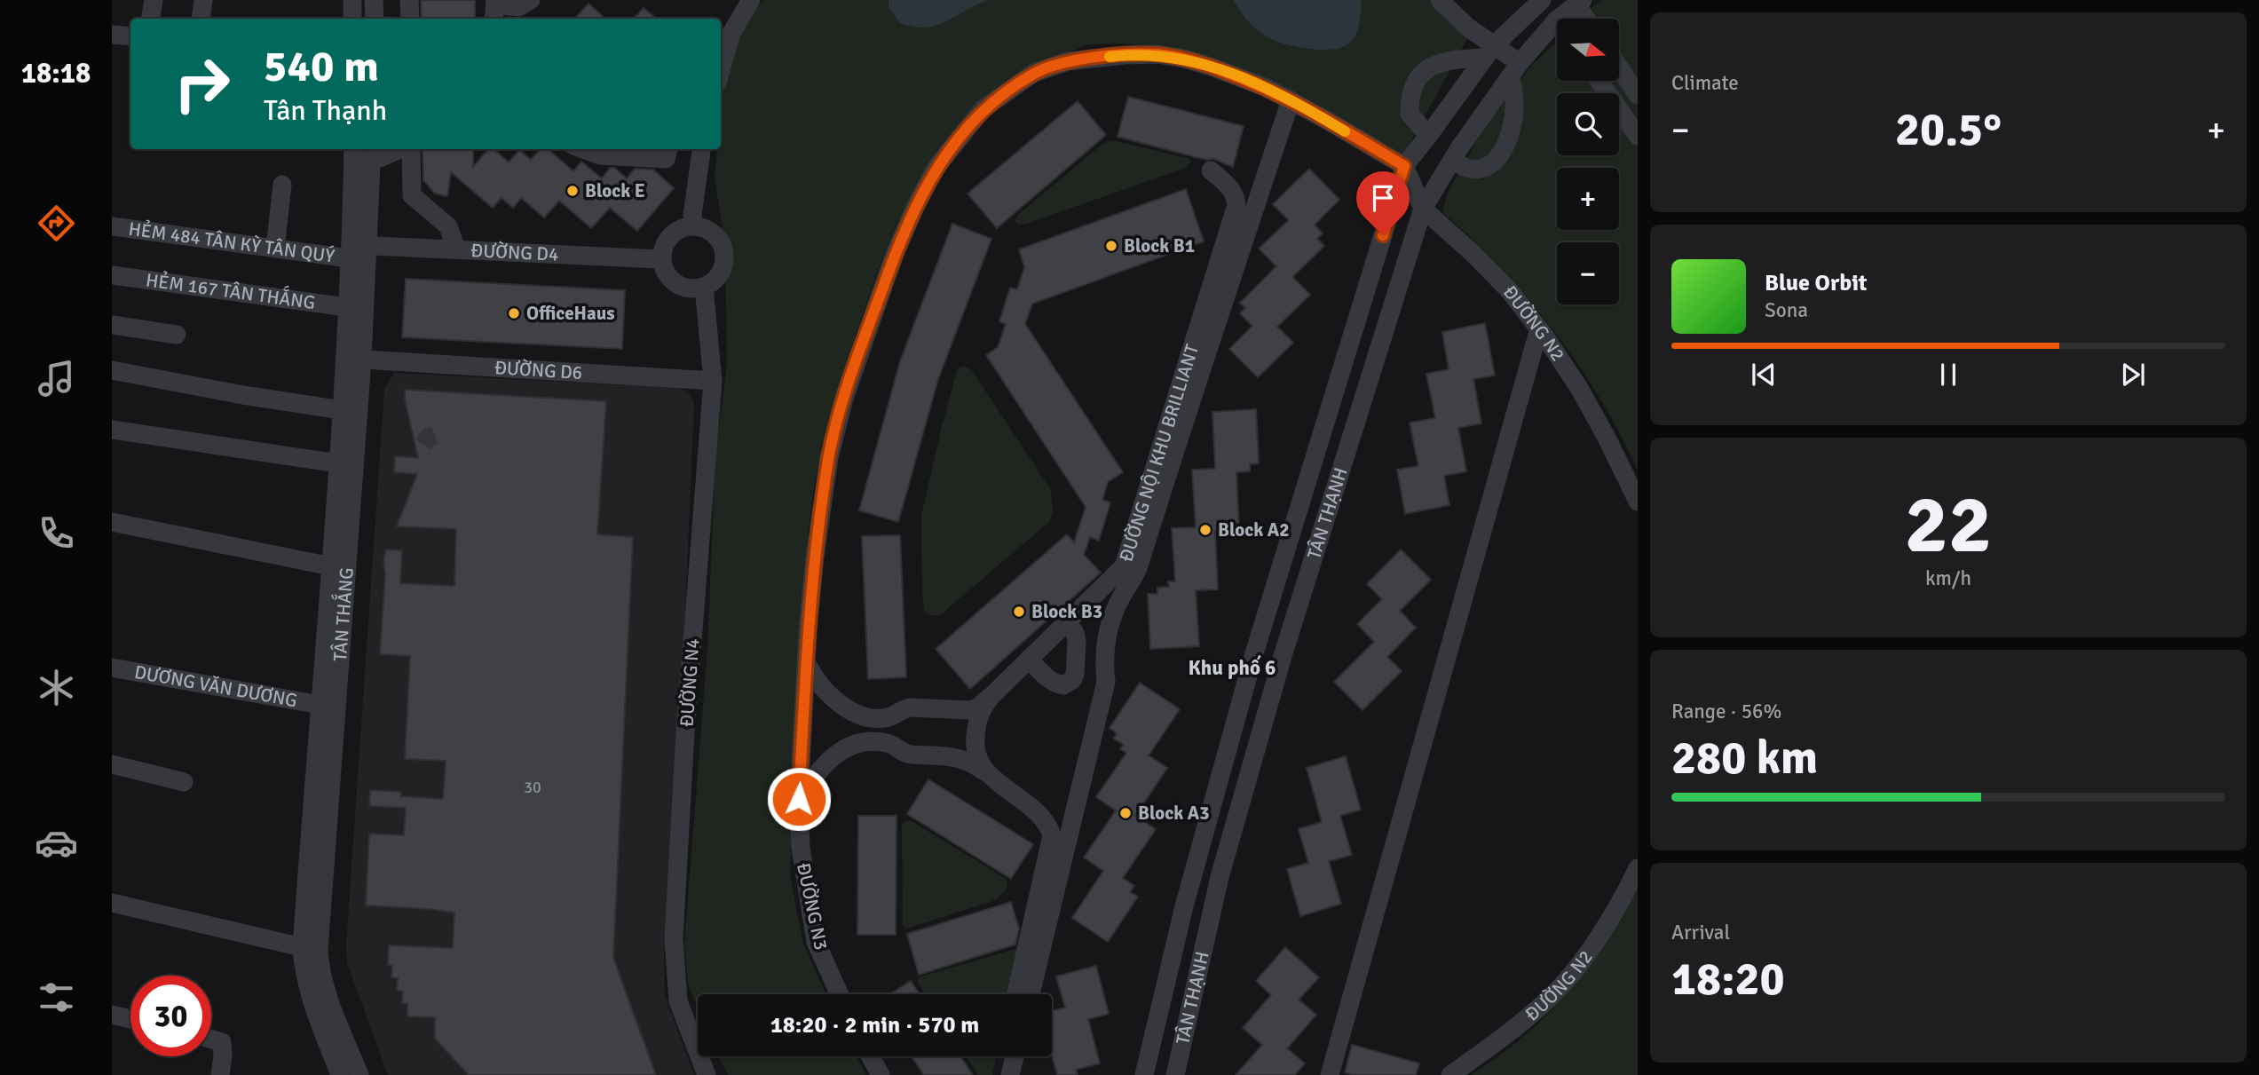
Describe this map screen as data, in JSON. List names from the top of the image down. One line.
{"streets":{"street":["HẺM 484 TÂN KỲ TÂN QUÝ","ĐƯỜNG D4","HẺM 167 TÂN THẮNG","ĐƯỜNG N2","ĐƯỜNG D6","ĐƯỜNG NỘI KHU BRILLIANT","TÂN THẠNH","TÂN THẮNG","ĐƯỜNG N4","DƯƠNG VĂN DƯƠNG","ĐƯỜNG N3"]},"crossings":[["HẺM 484 TÂN KỲ TÂN QUÝ","ĐƯỜNG D4"],["HẺM 484 TÂN KỲ TÂN QUÝ","TÂN THẮNG"],["ĐƯỜNG D4","TÂN THẮNG"],["ĐƯỜNG D4","ĐƯỜNG N4"],["HẺM 167 TÂN THẮNG","TÂN THẮNG"],["ĐƯỜNG N2","TÂN THẠNH"],["ĐƯỜNG N2","ĐƯỜNG N3"],["ĐƯỜNG D6","TÂN THẮNG"],["ĐƯỜNG D6","ĐƯỜNG N4"],["TÂN THẠNH","ĐƯỜNG N3"],["TÂN THẮNG","DƯƠNG VĂN DƯƠNG"]],"districts":["Khu phố 6"],"places":["Block E","Block B1","OfficeHaus","Block A2","Block B3","Block A3"],"house_numbers":["30"],"north":"right","page":{"tabs":"18:18","tile":["Climate",["22","km/h"],["Range · 56%","280 km"],["Arrival","18:20"]],"map_buttons":["+","−"],"turn":["540 m","Tân Thạnh"],"heat":["−","20.5°","+"],"song":["Blue Orbit","Sona"],"limit":"30","trip":"18:20 · 2 min · 570 m"}}
